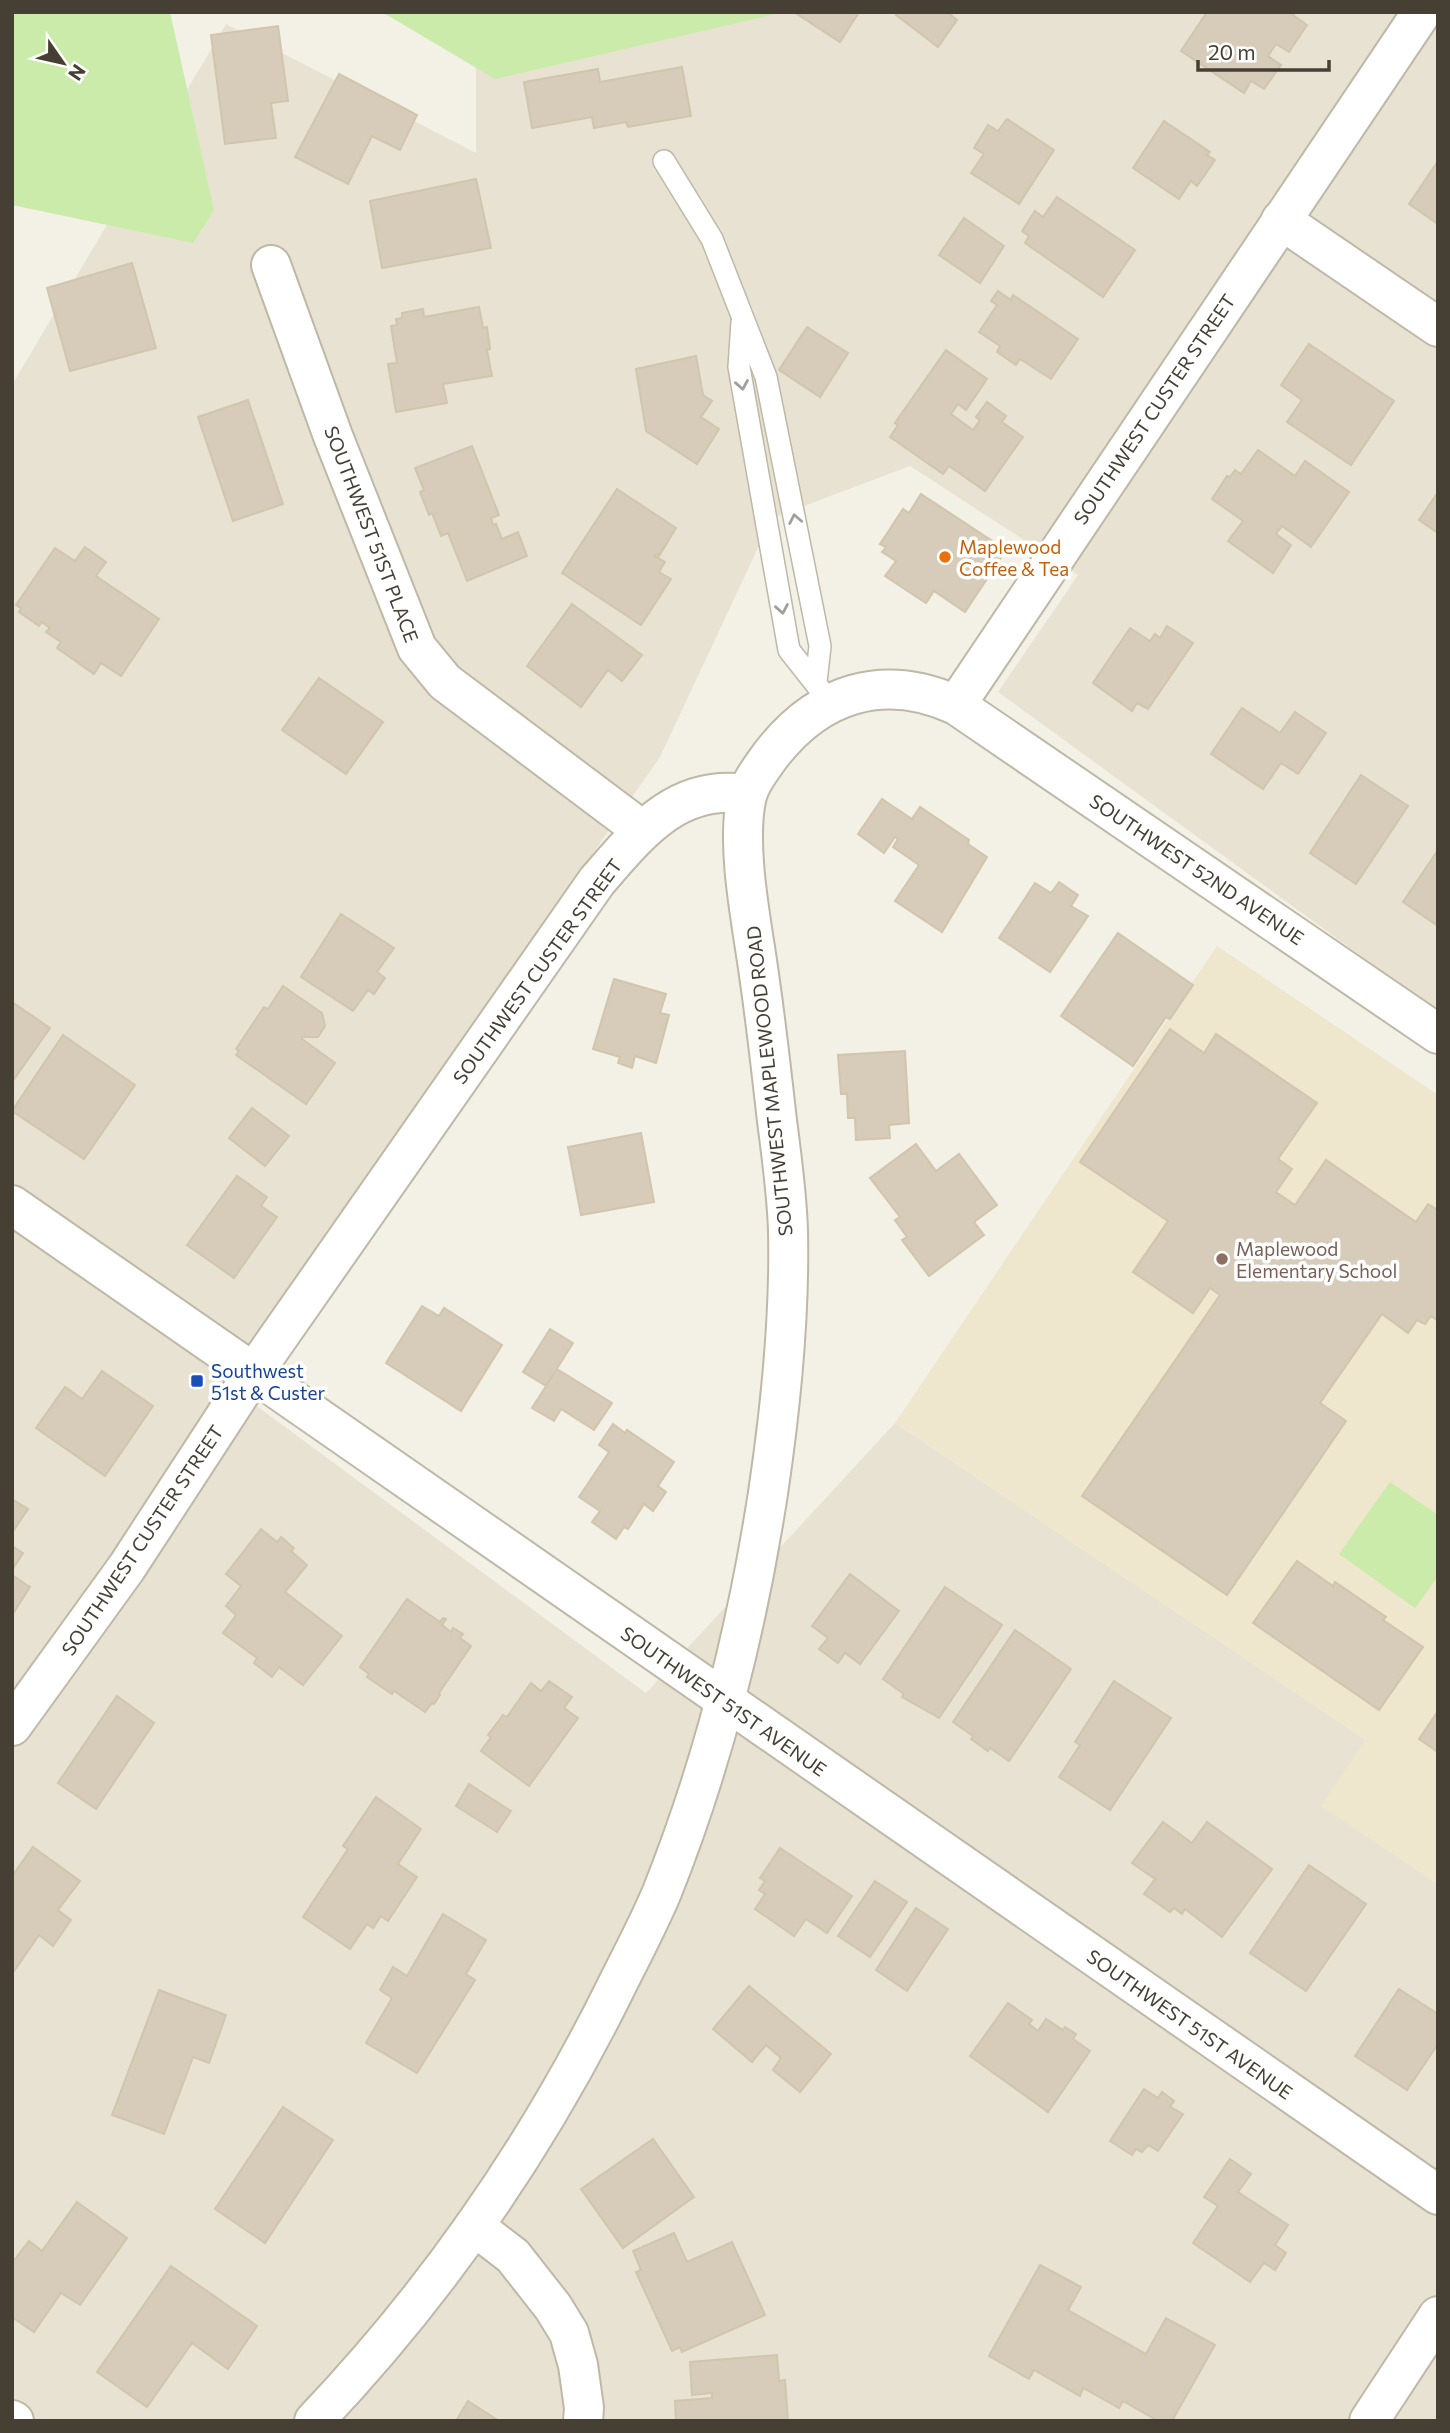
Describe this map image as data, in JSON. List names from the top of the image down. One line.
{"streets":{"street":["SOUTHWEST CUSTER STREET","SOUTHWEST 51ST PLACE","SOUTHWEST 52ND AVENUE","SOUTHWEST MAPLEWOOD ROAD","SOUTHWEST 51ST AVENUE"]},"crossings":[["SOUTHWEST CUSTER STREET","SOUTHWEST 51ST PLACE"],["SOUTHWEST CUSTER STREET","SOUTHWEST 52ND AVENUE"],["SOUTHWEST CUSTER STREET","SOUTHWEST MAPLEWOOD ROAD"],["SOUTHWEST CUSTER STREET","SOUTHWEST 51ST AVENUE"],["SOUTHWEST MAPLEWOOD ROAD","SOUTHWEST 51ST AVENUE"]],"places":{"other":["Maplewood Coffee & Tea","Maplewood Elementary School"],"transit":["Southwest 51st & Custer"]},"scale_bar":"20 m","north":"bottom right"}
